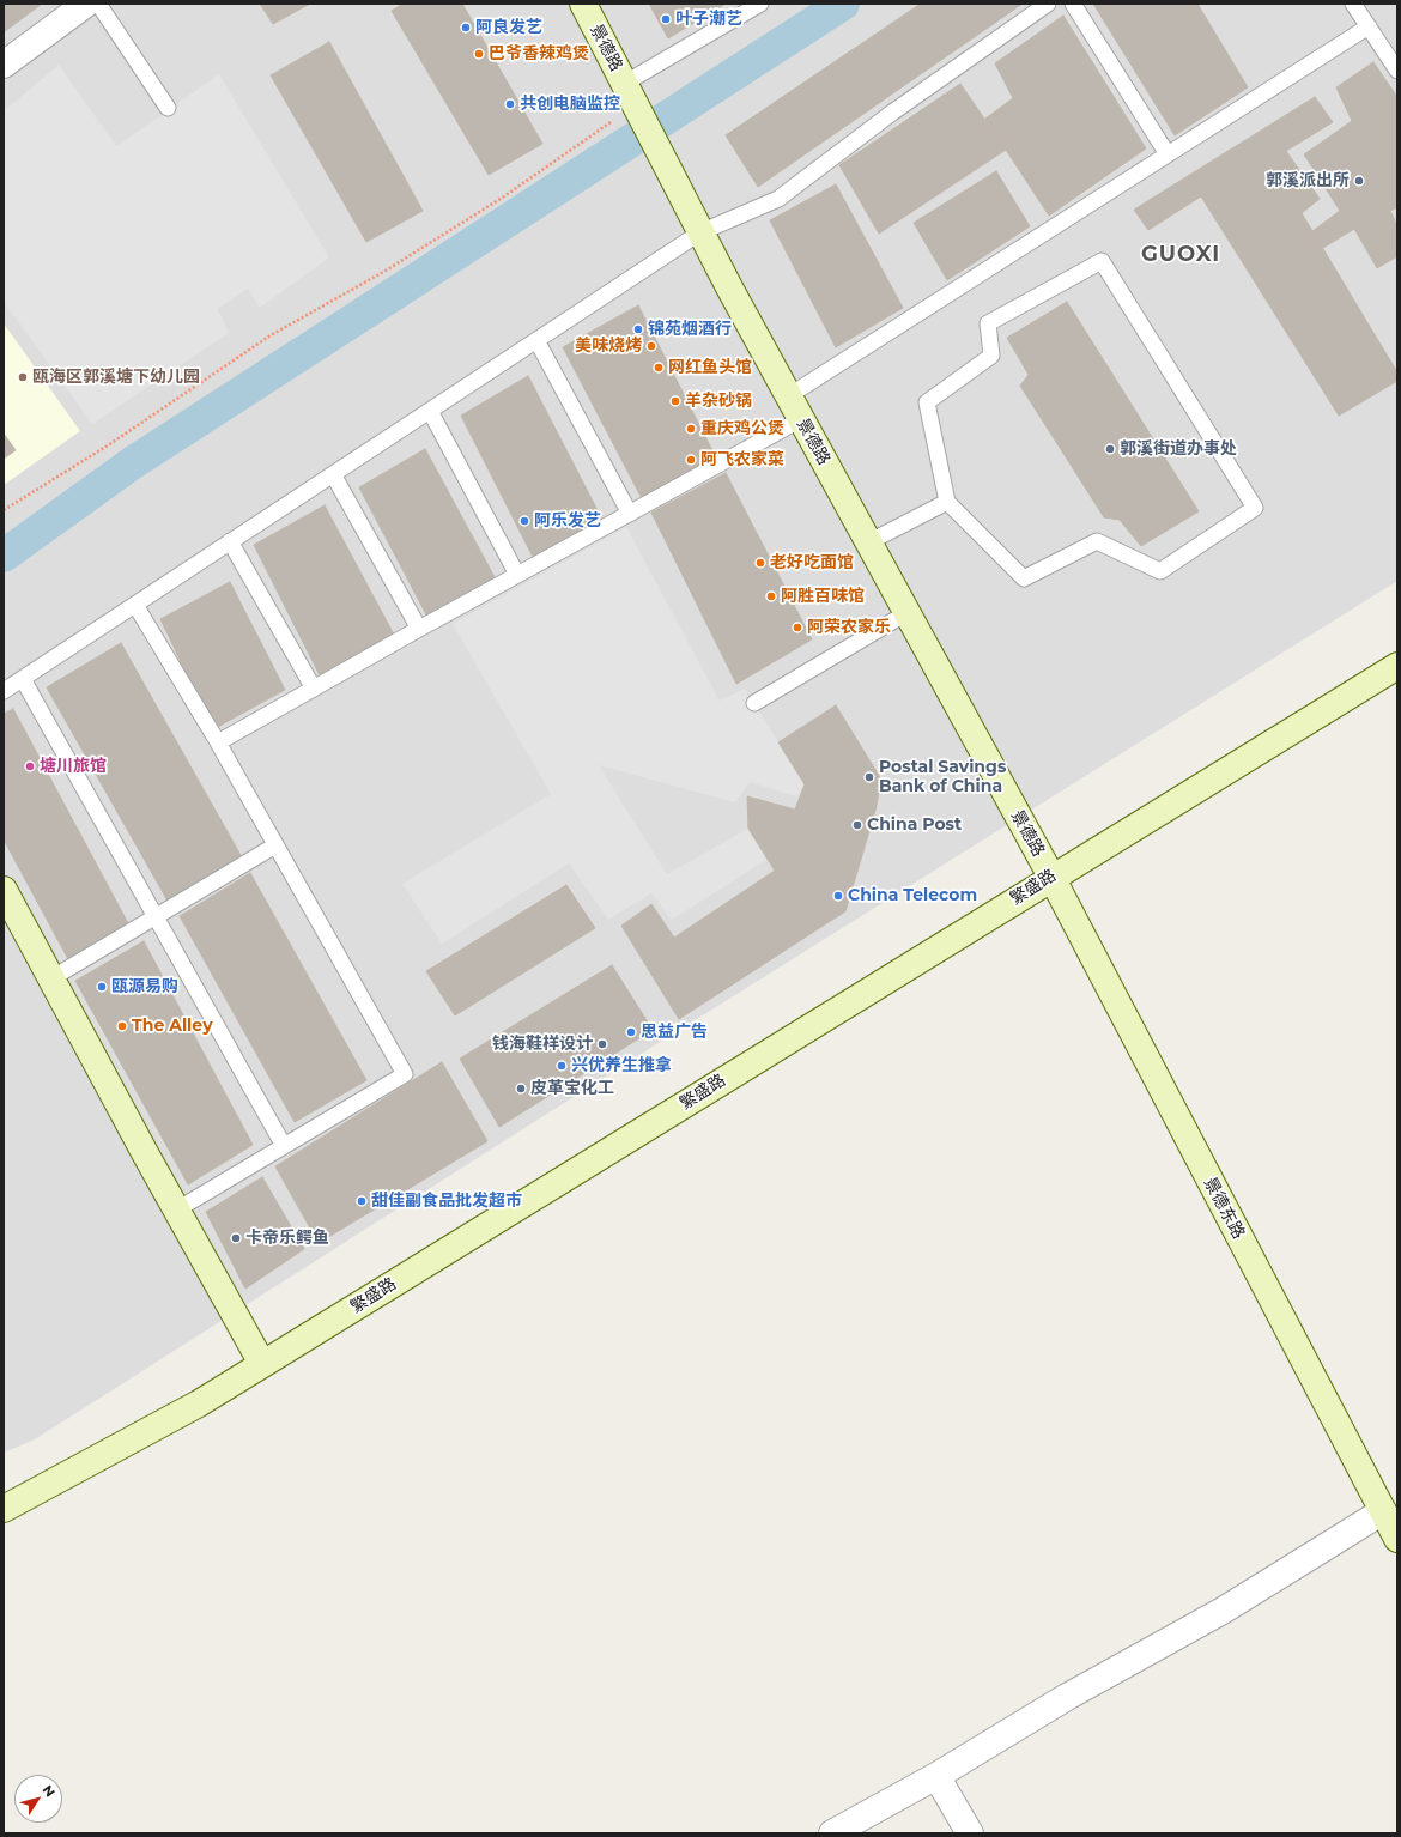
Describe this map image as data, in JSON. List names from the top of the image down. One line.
{"streets":{"main road":["景德路","繁盛路","景德东路"]},"crossings":[["景德路","繁盛路"],["景德路","景德东路"],["繁盛路","景德东路"]],"districts":["GUOXI"],"places":["叶子潮艺","阿良发艺","巴爷香辣鸡煲","共创电脑监控","郭溪派出所","锦苑烟酒行","美味烧烤","网红鱼头馆","瓯海区郭溪塘下幼儿园","羊杂砂锅","重庆鸡公煲","郭溪街道办事处","阿飞农家菜","阿乐发艺","老好吃面馆","阿胜百味馆","阿荣农家乐","塘川旅馆","Postal Savings Bank of China","China Post","China Telecom","瓯源易购","The Alley","思益广告","钱海鞋样设计","兴优养生推拿","皮革宝化工","甜佳副食品批发超市","卡帝乐鳄鱼"],"north":"top right"}
